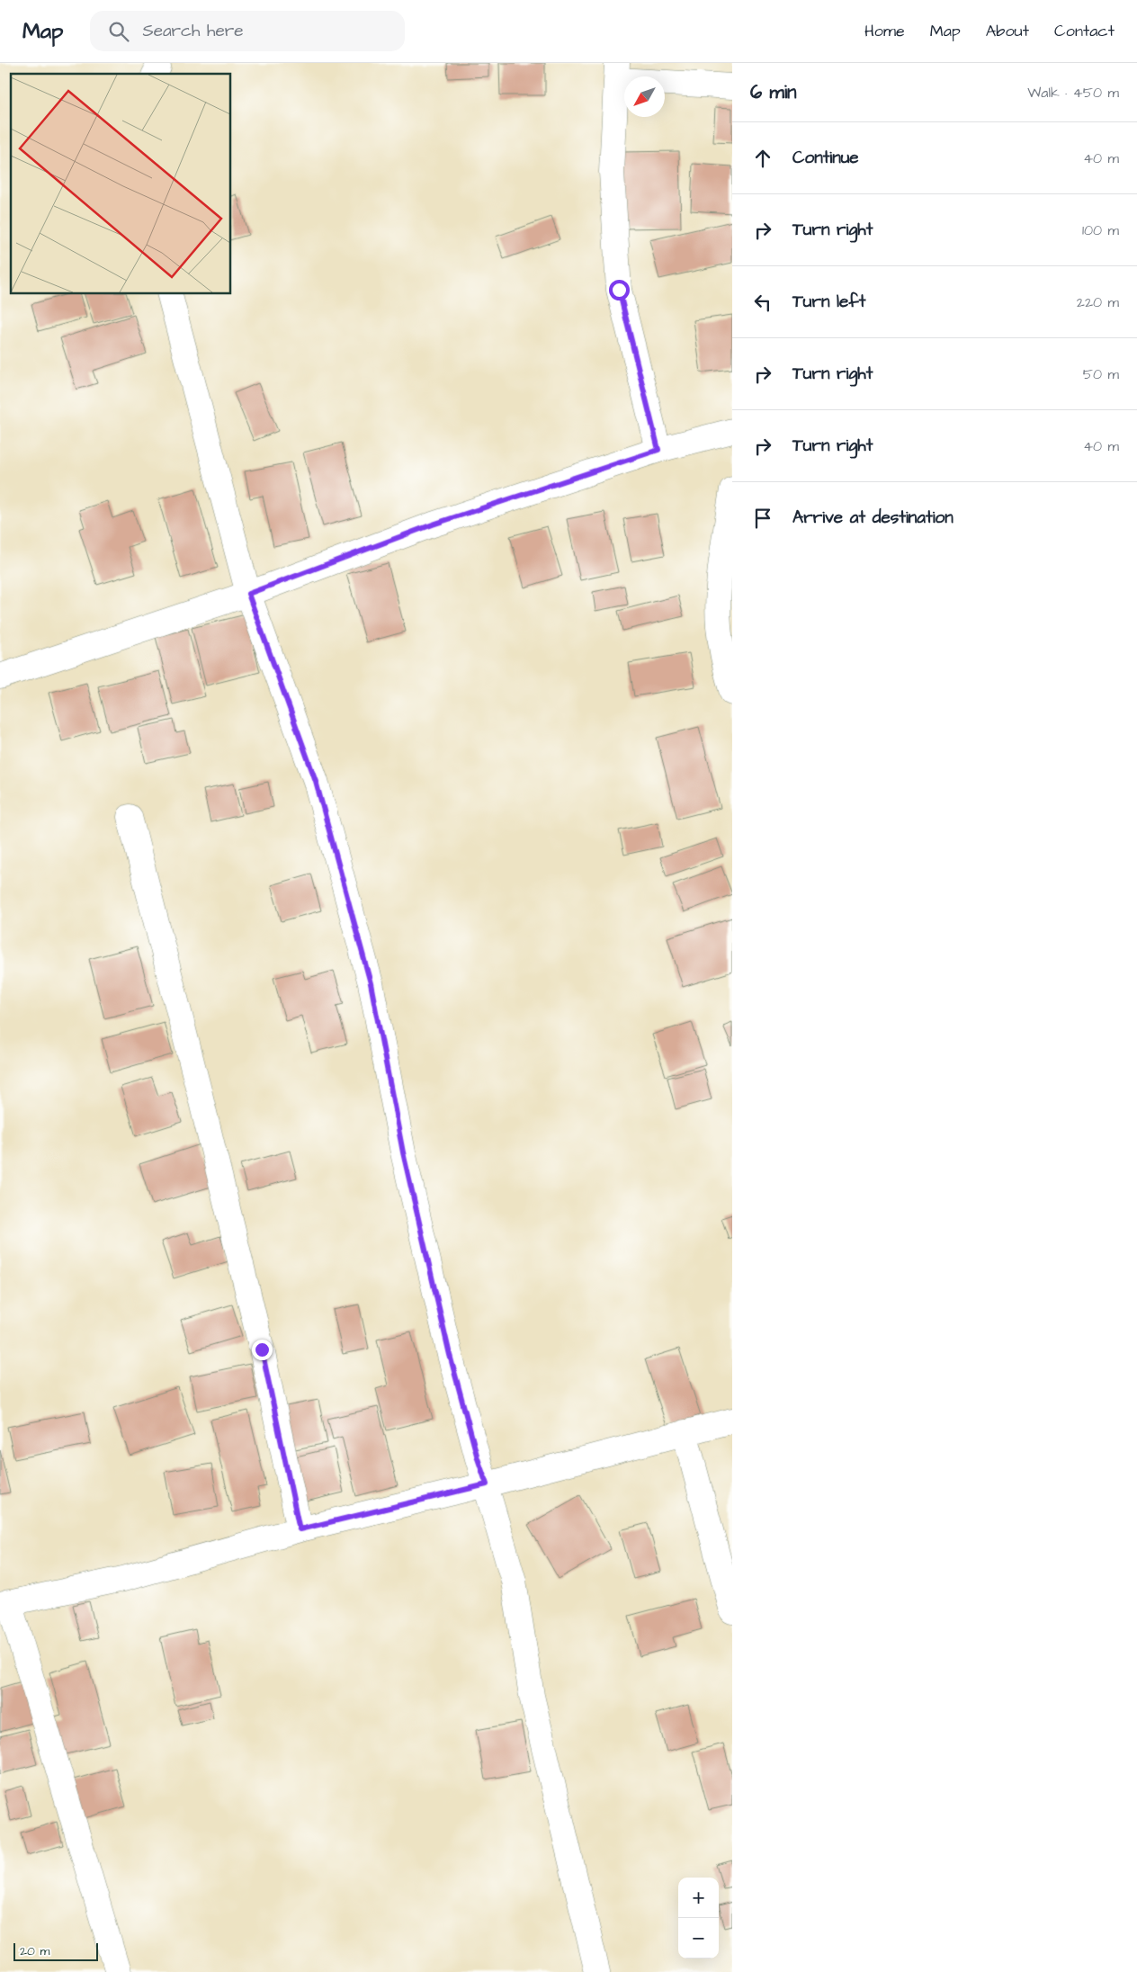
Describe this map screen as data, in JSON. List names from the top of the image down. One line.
{"scale_bar":"20 m","north":"bottom left","page":{"header":"Map","search":"Search here","nav":["Home","Map","About","Contact"],"heading":["6 min","Walk · 450 m"],"list":[["Continue","40 m"],["Turn right","100 m"],["Turn left","220 m"],["Turn right","50 m"],["Turn right","40 m"],"Arrive at destination"],"map_buttons":["+","−"],"scale":"20 m"}}
